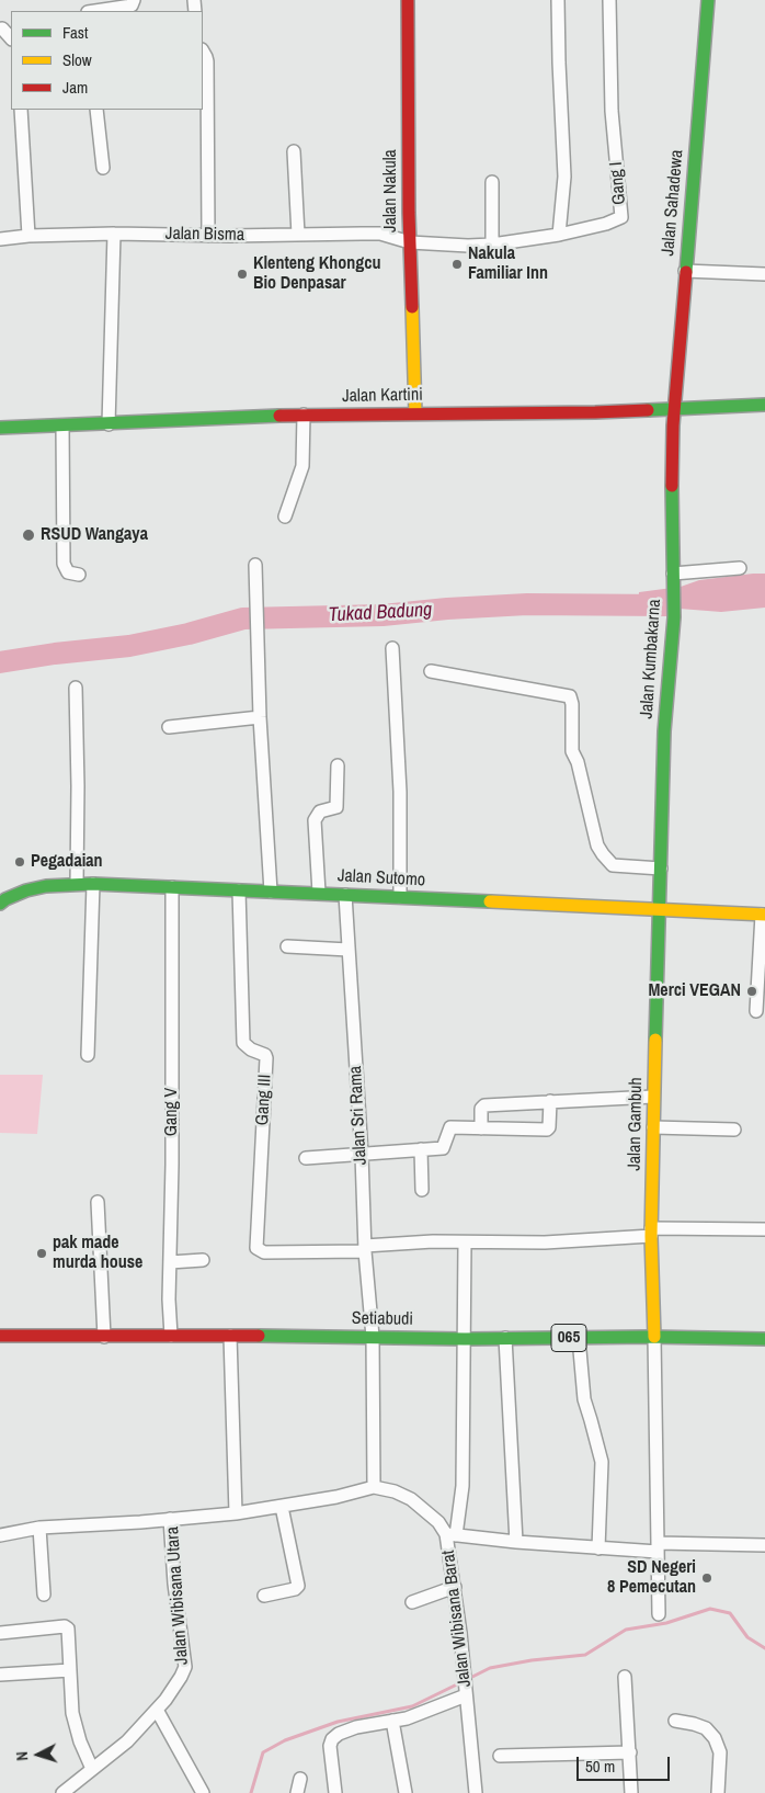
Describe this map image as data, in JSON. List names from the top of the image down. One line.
{"streets":{"main road":["Jalan Nakula","Jalan Sahadewa","Jalan Kartini","Jalan Kumbakarna","Jalan Sutomo","Jalan Gambuh","Setiabudi","065"],"street":["Gang I","Jalan Bisma","Gang III","Gang V","Jalan Sri Rama","Jalan Wibisana Utara","Jalan Wibisana Barat"]},"crossings":[["Gang I","Jalan Nakula"],["Gang I","Jalan Bisma"],["Jalan Nakula","Jalan Bisma"],["Jalan Nakula","Jalan Kartini"],["Jalan Sahadewa","Jalan Kartini"],["Jalan Sahadewa","Jalan Kumbakarna"],["Jalan Kartini","Jalan Kumbakarna"],["Jalan Kumbakarna","Jalan Sutomo"],["Jalan Kumbakarna","Jalan Gambuh"],["Jalan Sutomo","Gang III"],["Jalan Sutomo","Gang V"],["Jalan Sutomo","Jalan Sri Rama"],["Jalan Sutomo","Jalan Gambuh"],["Gang III","Jalan Sri Rama"],["Gang V","Setiabudi"],["Jalan Sri Rama","Setiabudi"],["Jalan Sri Rama","Jalan Wibisana Utara"],["Jalan Sri Rama","Jalan Wibisana Barat"],["Jalan Gambuh","Setiabudi"],["Jalan Wibisana Utara","Jalan Wibisana Barat"]],"water":["Tukad Badung"],"places":["Nakula Familiar Inn","Klenteng Khongcu Bio Denpasar","RSUD Wangaya","Pegadaian","Merci VEGAN","pak made murda house","SD Negeri 8 Pemecutan"],"legend":["Fast","Slow","Jam"],"scale_bar":"50 m","north":"left"}
